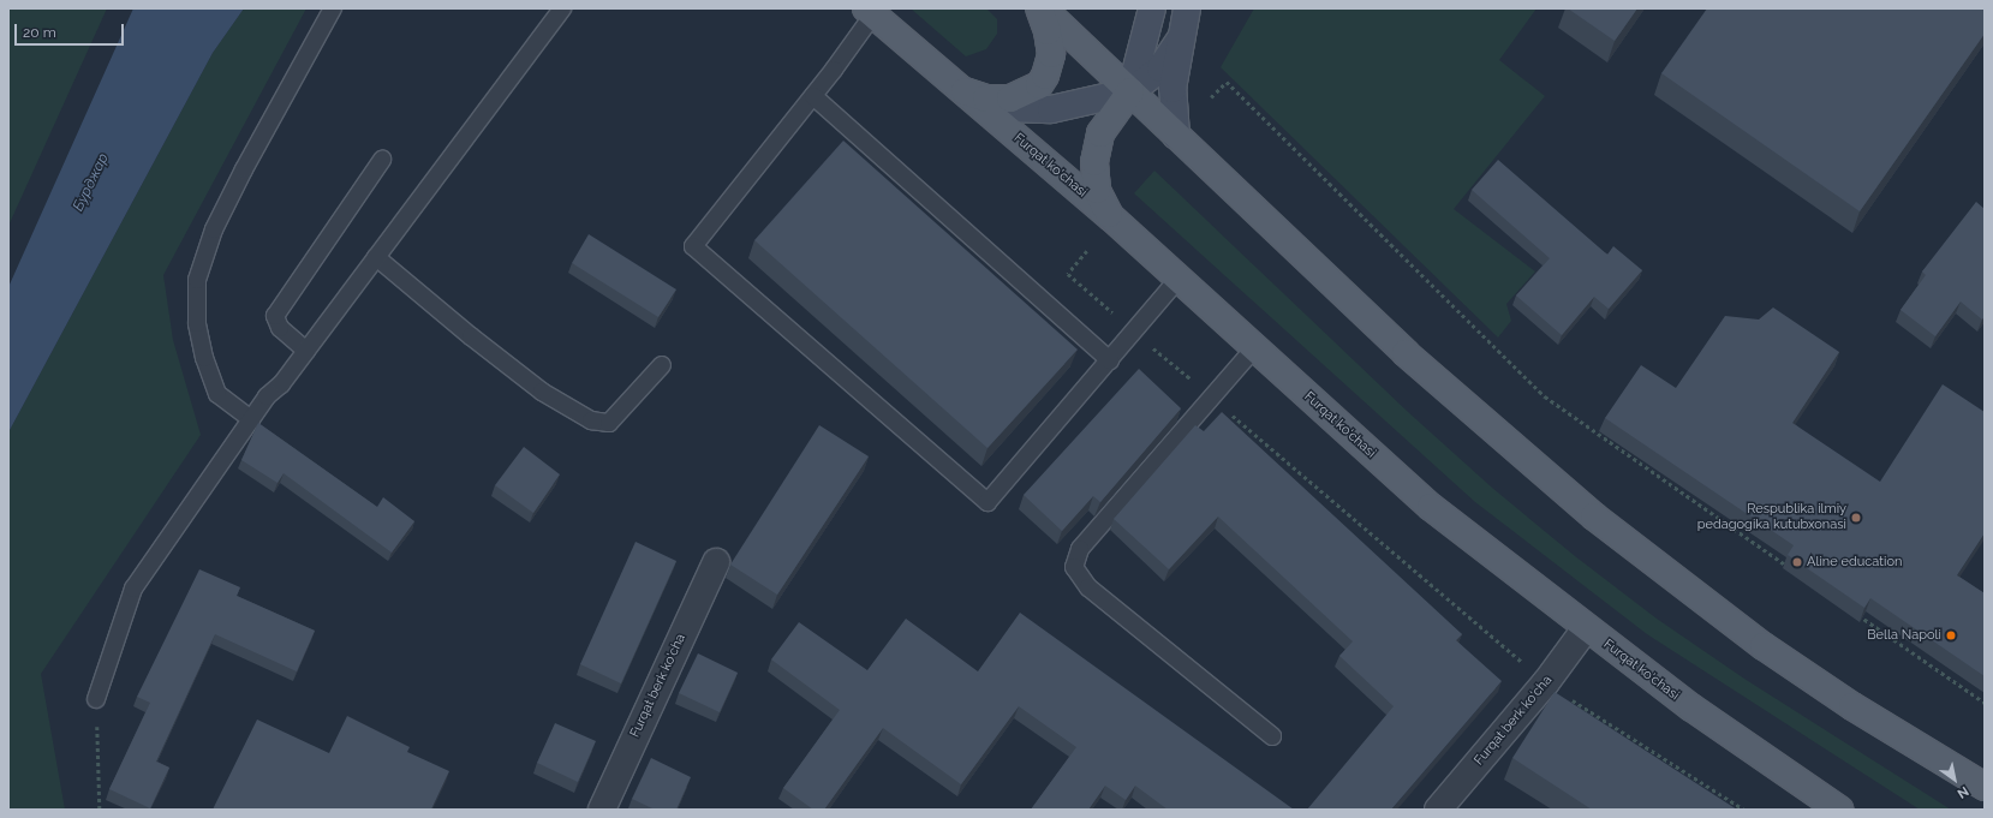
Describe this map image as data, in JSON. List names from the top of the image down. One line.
{"streets":{"main road":["Furqat ko'chasi"],"street":["Furqat berk ko'cha"]},"crossings":[["Furqat ko'chasi","Furqat berk ko'cha"]],"water":["Бурджар"],"places":["Respublika ilmiy pedagogika kutubxonasi","Aline education","Bella Napoli"],"scale_bar":"20 m","north":"bottom right"}
